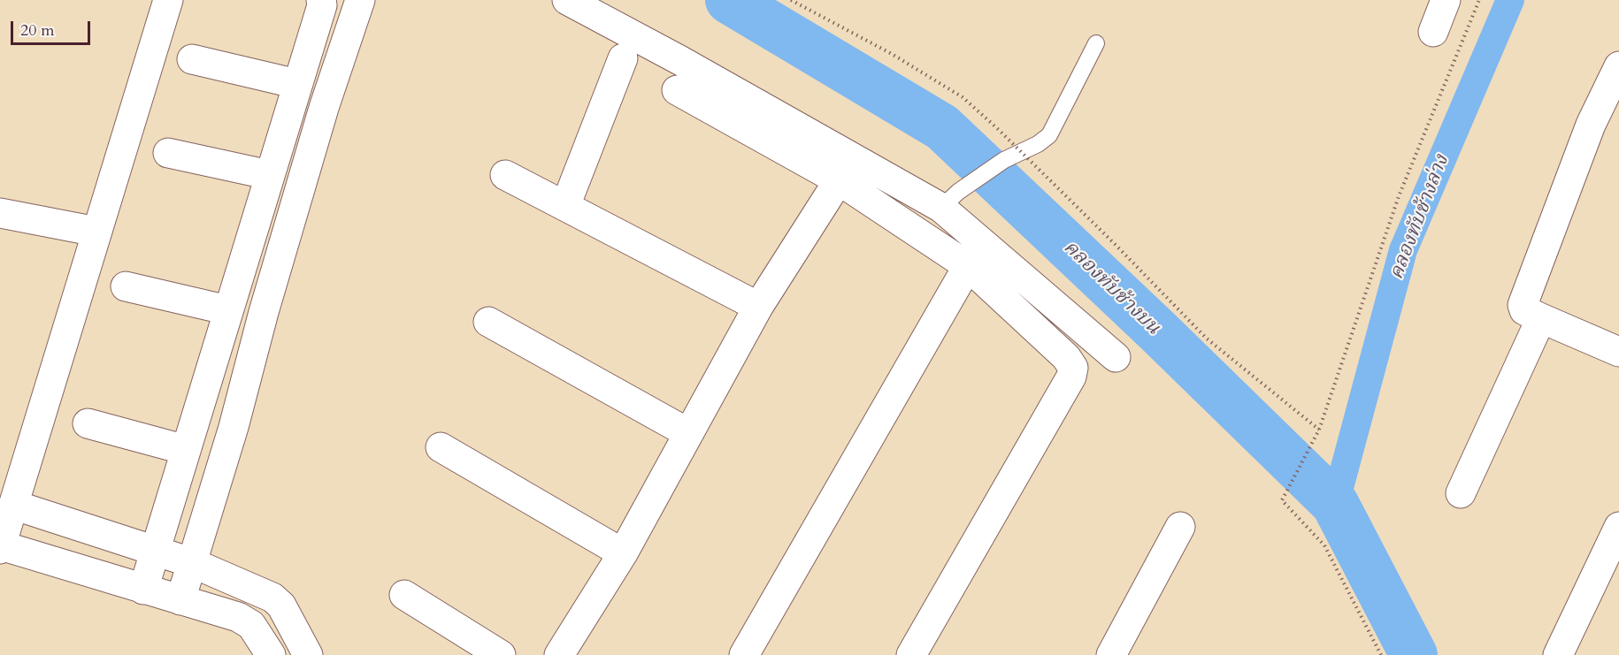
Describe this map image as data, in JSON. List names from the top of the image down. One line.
{"water":["คลองทับช้างล่าง","คลองทับช้างบน"],"scale_bar":"20 m"}
